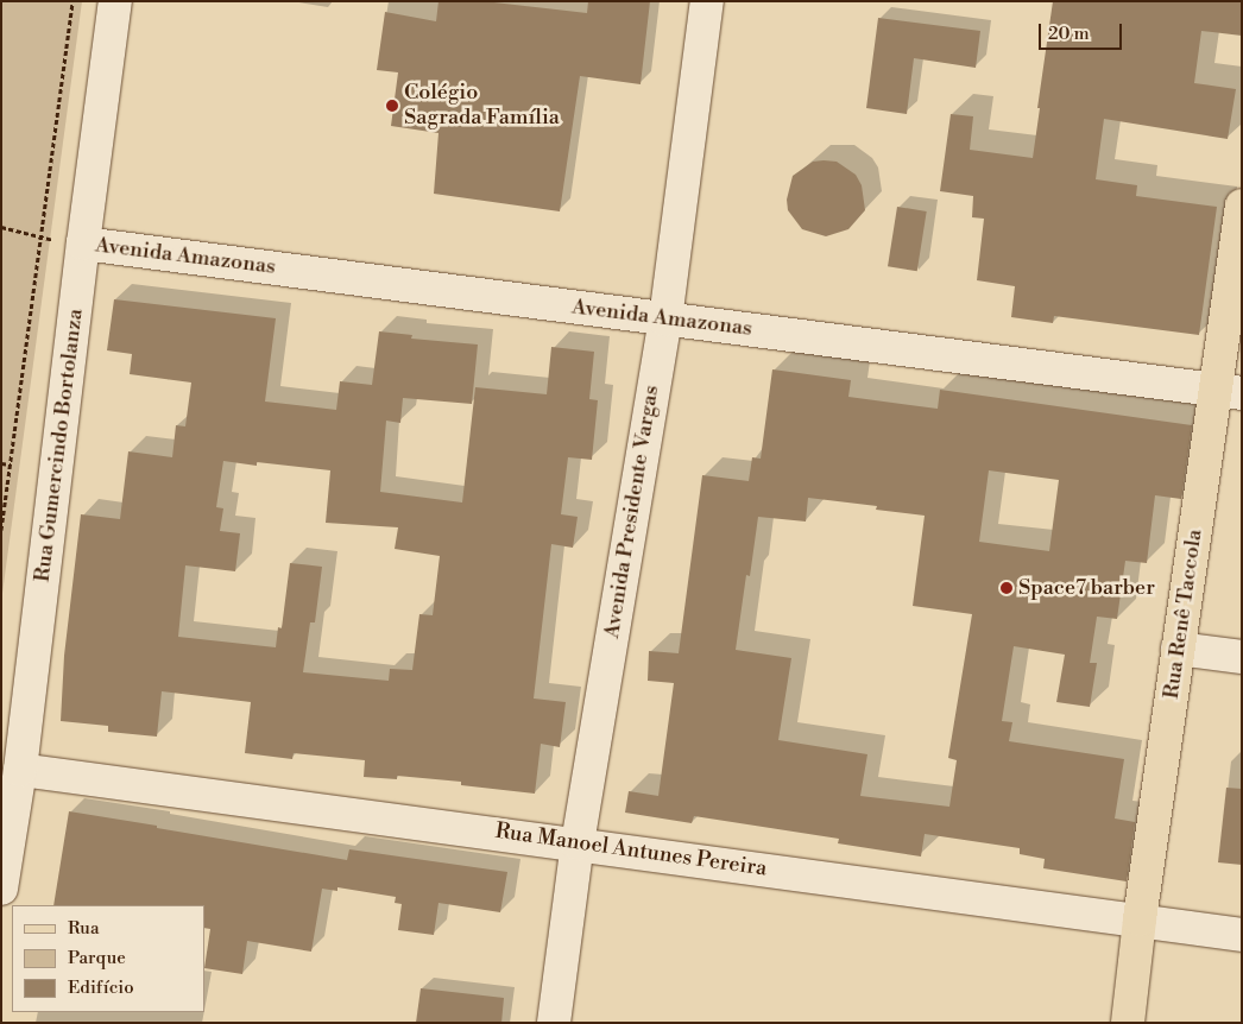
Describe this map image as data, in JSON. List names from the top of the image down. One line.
{"streets":{"main road":["Rua Renê Taccola"],"street":["Avenida Amazonas","Rua Gumercindo Bortolanza","Avenida Presidente Vargas","Rua Manoel Antunes Pereira"]},"crossings":[["Avenida Amazonas","Rua Gumercindo Bortolanza"],["Avenida Amazonas","Avenida Presidente Vargas"],["Avenida Amazonas","Rua Renê Taccola"],["Rua Gumercindo Bortolanza","Rua Manoel Antunes Pereira"],["Avenida Presidente Vargas","Rua Manoel Antunes Pereira"],["Rua Renê Taccola","Rua Manoel Antunes Pereira"]],"places":["Colégio Sagrada Família","Space7 barber"],"legend":["Rua","Parque","Edifício"],"scale_bar":"20 m"}
